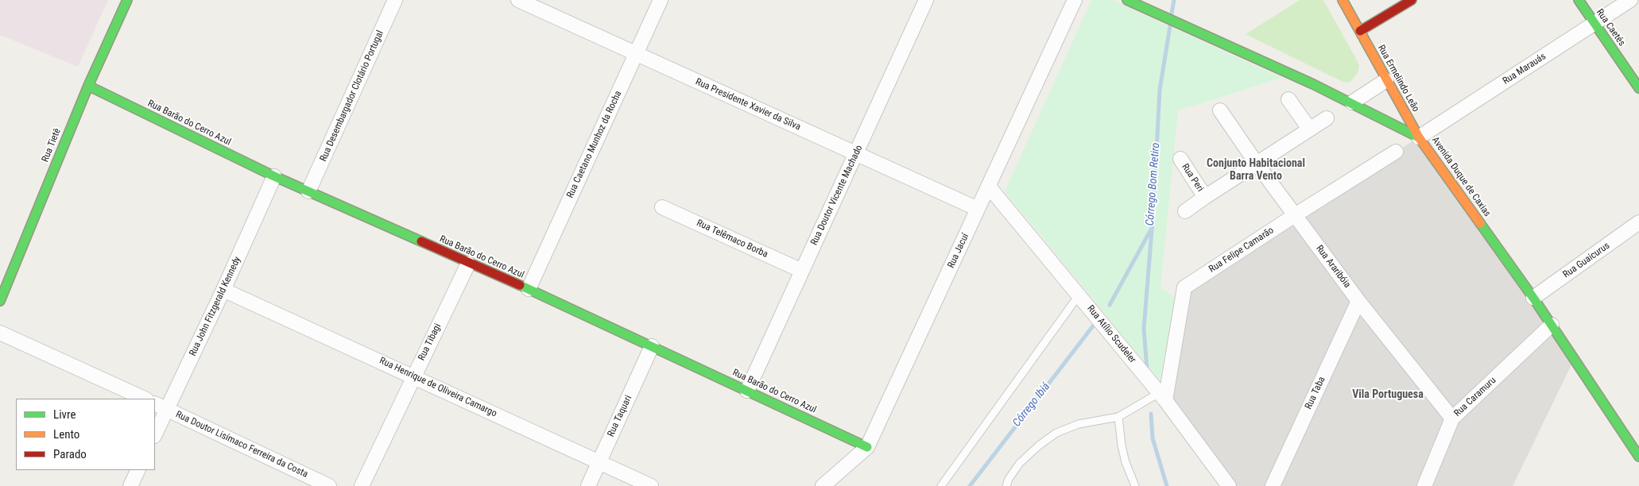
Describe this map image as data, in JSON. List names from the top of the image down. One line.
{"streets":{"street":["Rua Caetés","Rua Marauás","Rua Ermelindo Leão","Rua Desembargador Clotário Portugal","Rua Presidente Xavier da Silva","Rua Barão do Cerro Azul","Rua Caetano Munhoz da Rocha","Rua Tietê","Avenida Duque de Caxias","Rua Peri","Rua Doutor Vicente Machado","Rua Telêmaco Borba","Rua Felipe Camarão","Rua Jacuí","Rua Guaicurus","Rua Araribóia","Rua John Fitzgerald Kennedy","Rua Atílio Scudeler","Rua Tibagi","Rua Henrique de Oliveira Camargo","Rua Taba","Rua Caramuru","Rua Taquari","Rua Doutor Lisímaco Ferreira da Costa"]},"crossings":[["Rua Caetés","Rua Marauás"],["Rua Marauás","Rua Ermelindo Leão"],["Rua Marauás","Avenida Duque de Caxias"],["Rua Ermelindo Leão","Avenida Duque de Caxias"],["Rua Desembargador Clotário Portugal","Rua Barão do Cerro Azul"],["Rua Presidente Xavier da Silva","Rua Caetano Munhoz da Rocha"],["Rua Presidente Xavier da Silva","Rua Doutor Vicente Machado"],["Rua Presidente Xavier da Silva","Rua Jacuí"],["Rua Barão do Cerro Azul","Rua Caetano Munhoz da Rocha"],["Rua Barão do Cerro Azul","Rua Tietê"],["Rua Barão do Cerro Azul","Rua Doutor Vicente Machado"],["Rua Barão do Cerro Azul","Rua Jacuí"],["Rua Barão do Cerro Azul","Rua John Fitzgerald Kennedy"],["Rua Barão do Cerro Azul","Rua Tibagi"],["Rua Barão do Cerro Azul","Rua Taquari"],["Avenida Duque de Caxias","Rua Guaicurus"],["Avenida Duque de Caxias","Rua Caramuru"],["Rua Peri","Rua Araribóia"],["Rua Doutor Vicente Machado","Rua Telêmaco Borba"],["Rua Felipe Camarão","Rua Araribóia"],["Rua Felipe Camarão","Rua Atílio Scudeler"],["Rua Jacuí","Rua Atílio Scudeler"],["Rua Araribóia","Rua Taba"],["Rua Araribóia","Rua Caramuru"],["Rua John Fitzgerald Kennedy","Rua Henrique de Oliveira Camargo"],["Rua John Fitzgerald Kennedy","Rua Doutor Lisímaco Ferreira da Costa"],["Rua Tibagi","Rua Henrique de Oliveira Camargo"],["Rua Henrique de Oliveira Camargo","Rua Taquari"]],"districts":["Conjunto Habitacional Barra Vento","Vila Portuguesa"],"water":["Córrego Bom Retiro","Córrego Ibiá"],"legend":["Livre","Lento","Parado"]}
